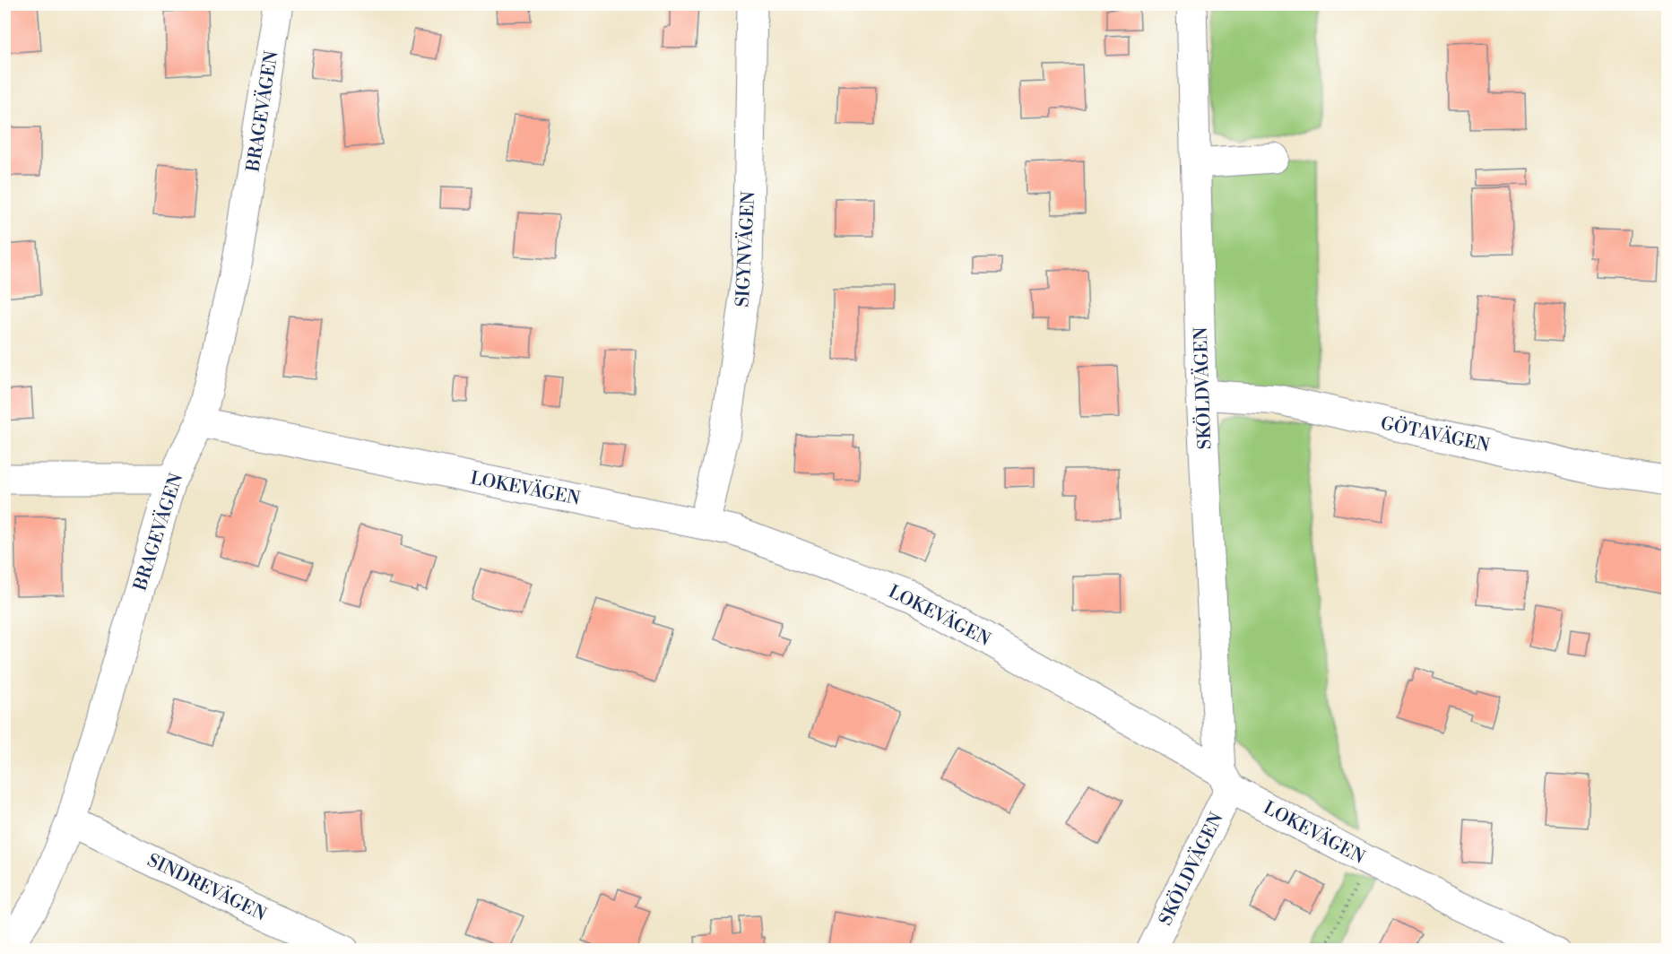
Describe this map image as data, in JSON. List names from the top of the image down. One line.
{"streets":{"street":["BRAGEVÄGEN","SIGYNVÄGEN","SKÖLDVÄGEN","GÖTAVÄGEN","LOKEVÄGEN","SINDREVÄGEN"]},"crossings":[["BRAGEVÄGEN","LOKEVÄGEN"],["BRAGEVÄGEN","SINDREVÄGEN"],["SIGYNVÄGEN","LOKEVÄGEN"],["SKÖLDVÄGEN","GÖTAVÄGEN"],["SKÖLDVÄGEN","LOKEVÄGEN"]]}
